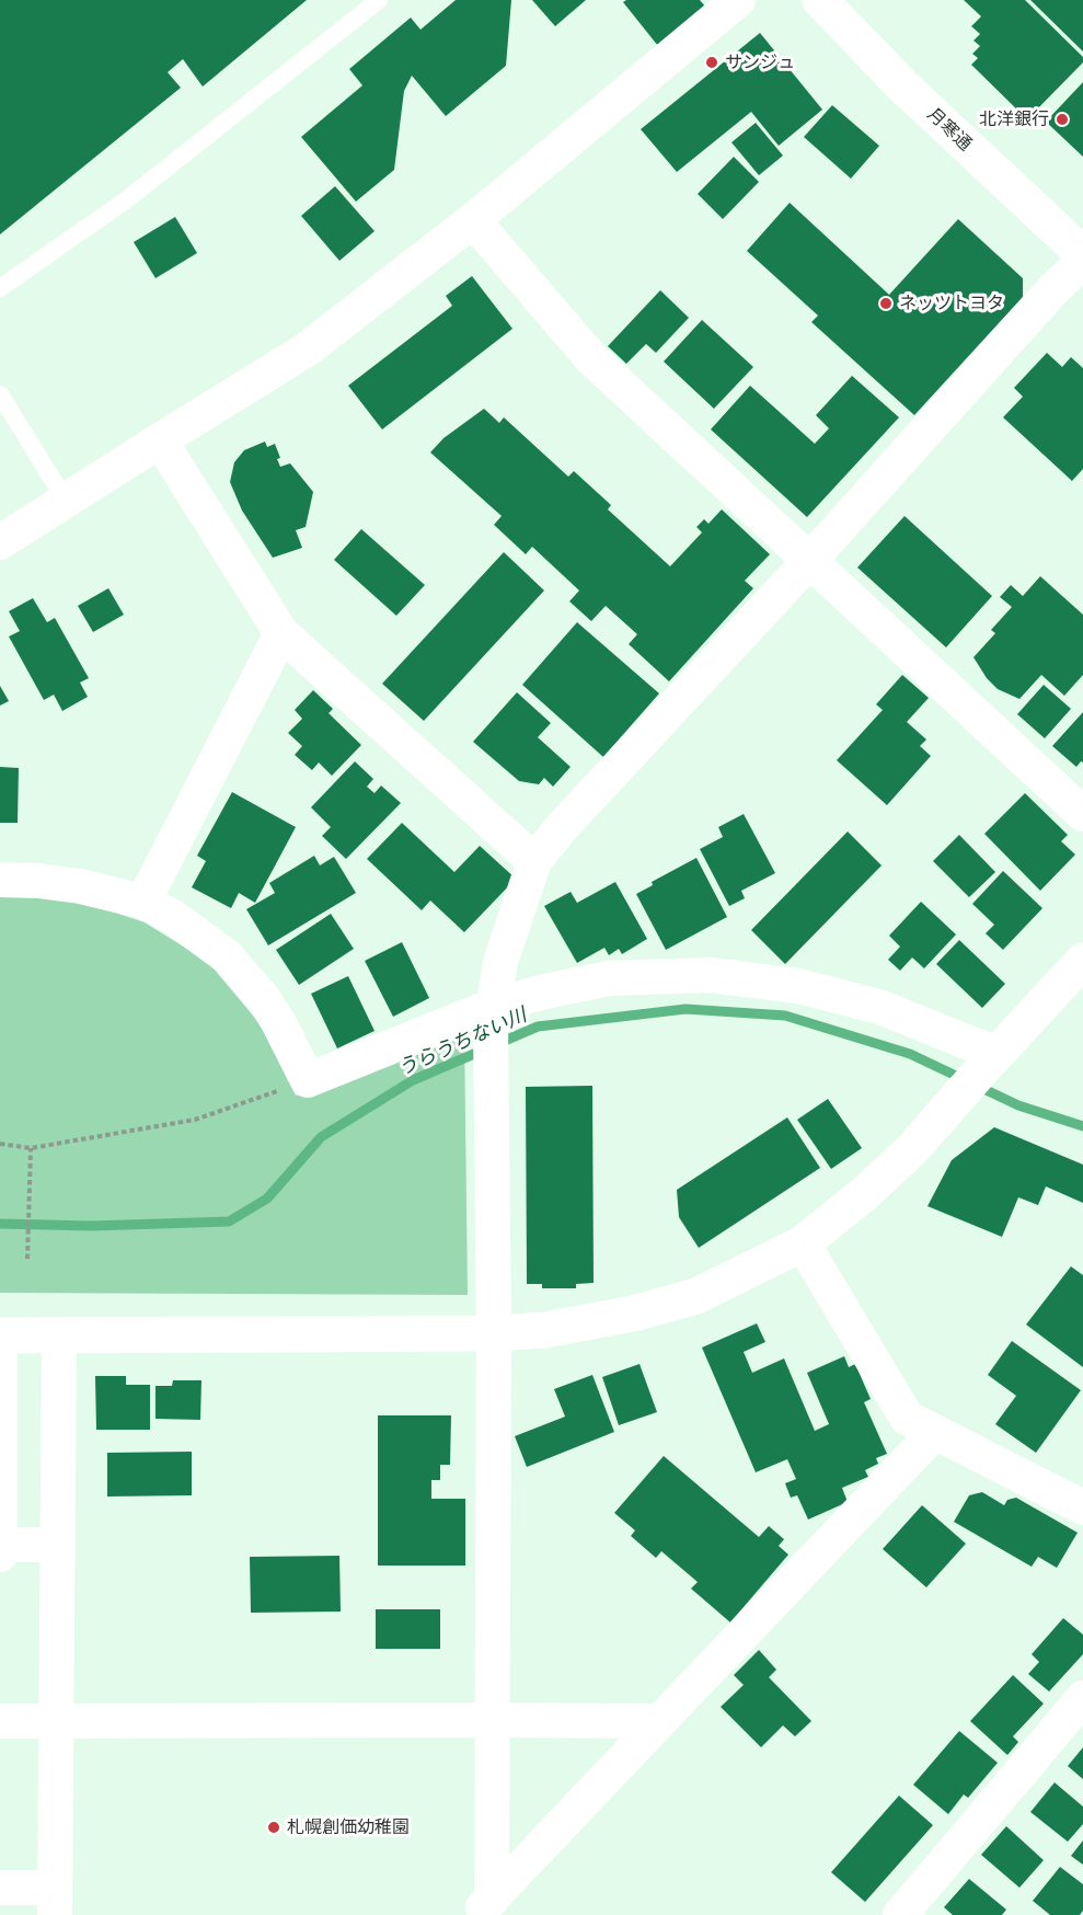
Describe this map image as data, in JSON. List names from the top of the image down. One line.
{"streets":{"main road":["月寒通"]},"water":["うらうちない川"],"places":["サンジュ","北洋銀行","ネッツトヨタ","札幌創価幼稚園"]}
